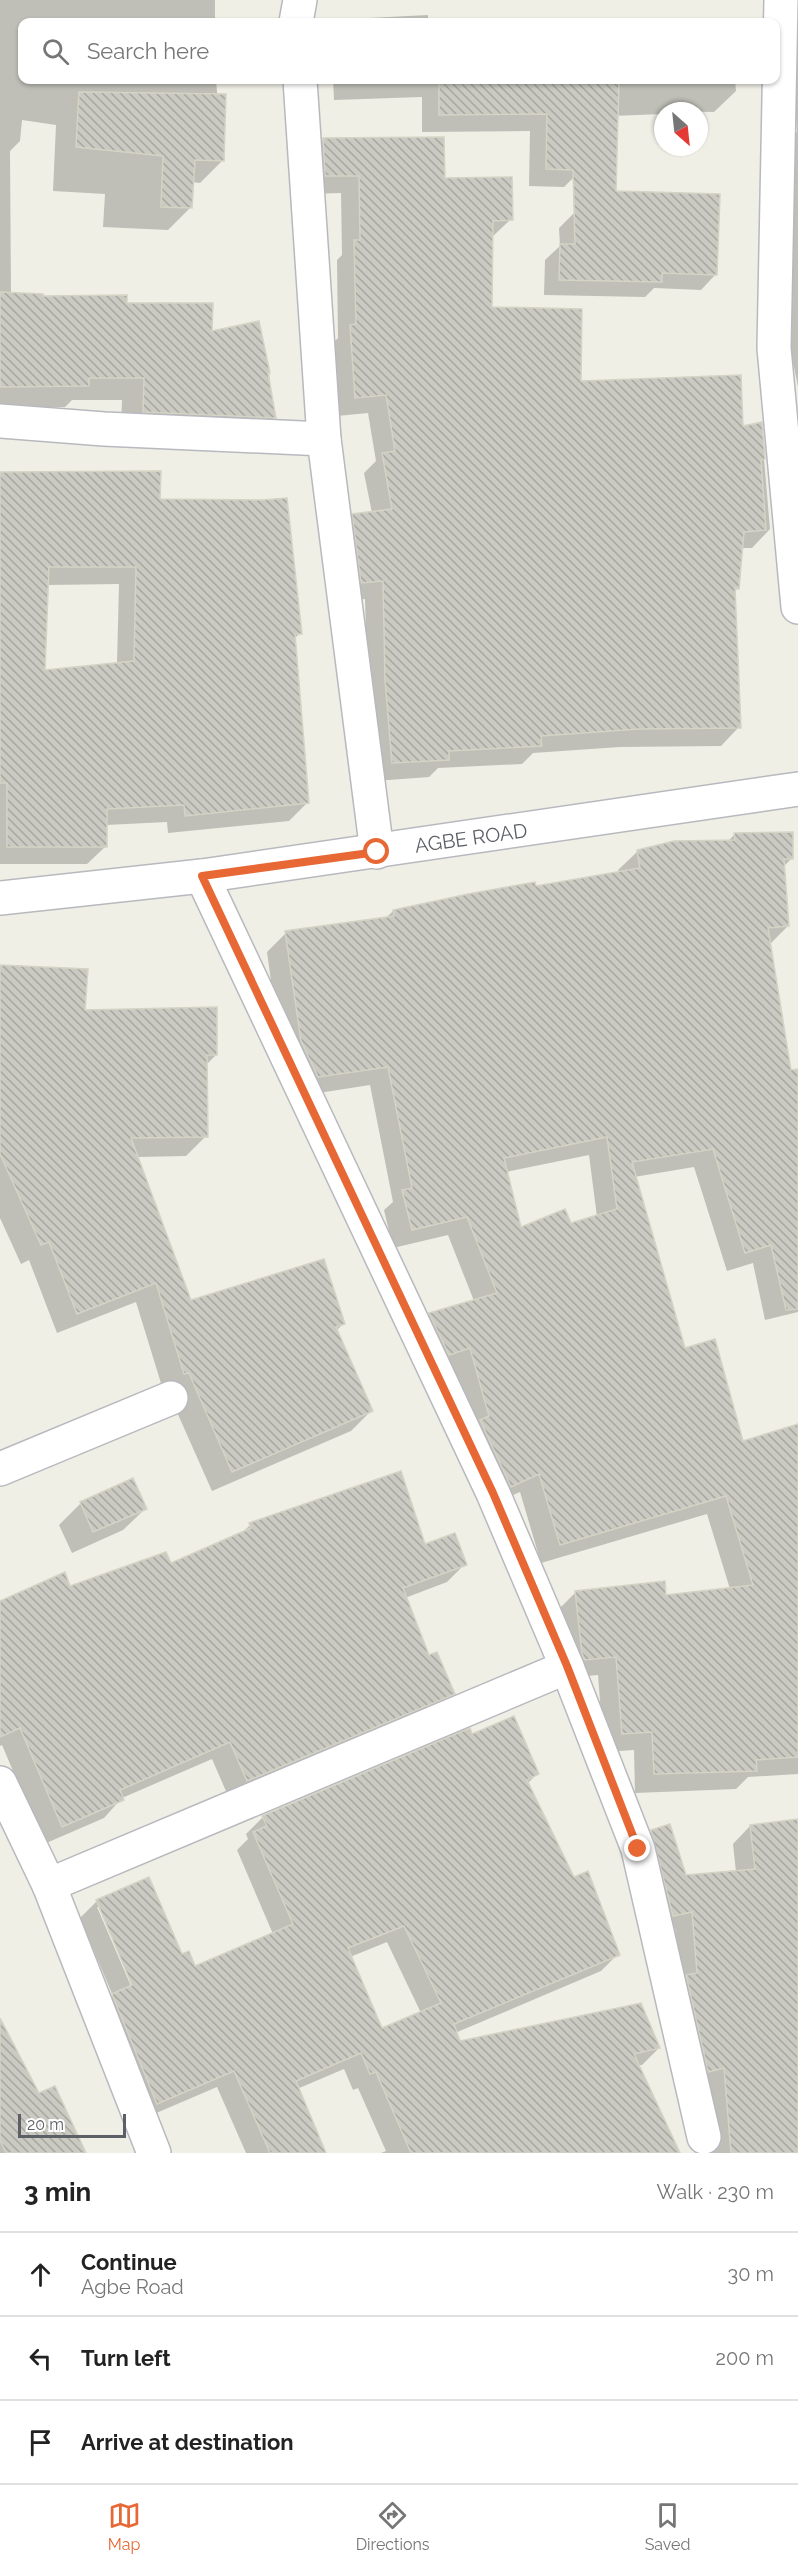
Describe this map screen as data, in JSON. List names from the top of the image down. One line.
{"streets":{"street":["AGBE ROAD"]},"scale_bar":"20 m","north":"bottom right","page":{"search":"Search here","scale":"20 m","heading":["3 min","Walk · 230 m"],"list":[["Continue","Agbe Road","30 m"],["Turn left","200 m"],"Arrive at destination"],"nav":["Map","Directions","Saved"]}}
